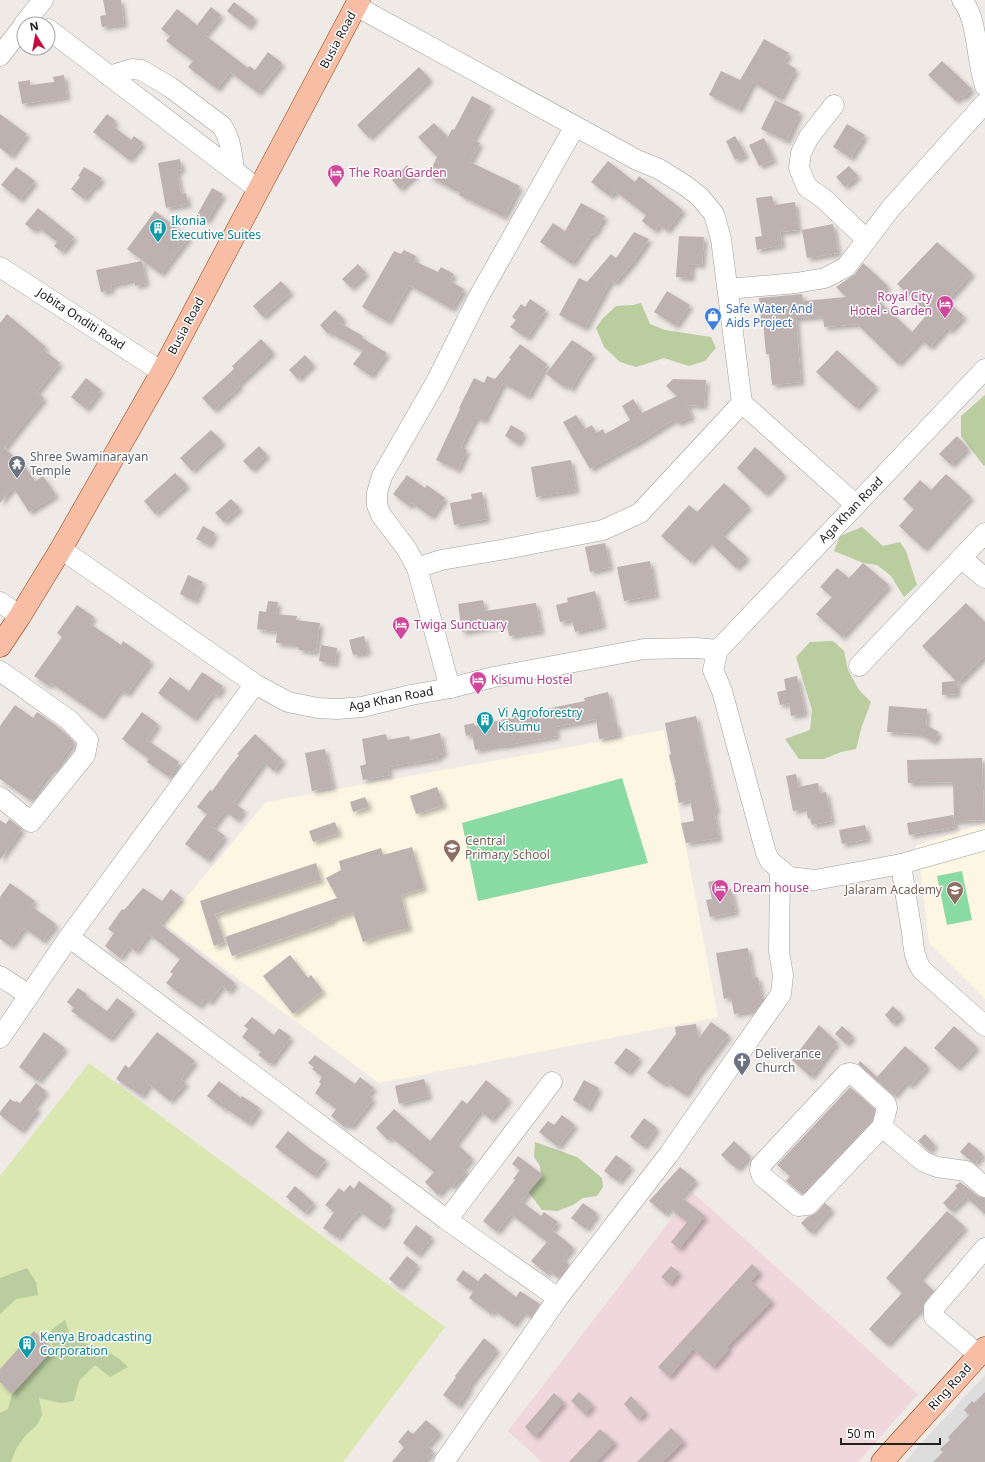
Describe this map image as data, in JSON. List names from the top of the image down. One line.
{"streets":{"main road":["Busia Road","Ring Road"],"street":["Jobita Onditi Road","Aga Khan Road"]},"crossings":[["Busia Road","Jobita Onditi Road"],["Busia Road","Aga Khan Road"]],"places":{"hotel":["The Roan Garden","Royal City Hotel - Garden","Twiga Sunctuary","Kisumu Hostel","Dream house"],"building":["Ikonia Executive Suites","Vi Agroforestry Kisumu","Kenya Broadcasting Corporation"],"shop":["Safe Water And Aids Project"],"temple":["Shree Swaminarayan Temple"],"school or university":["Central Primary School","Jalaram Academy"],"church":["Deliverance Church"]},"scale_bar":"50 m","north":"top"}
